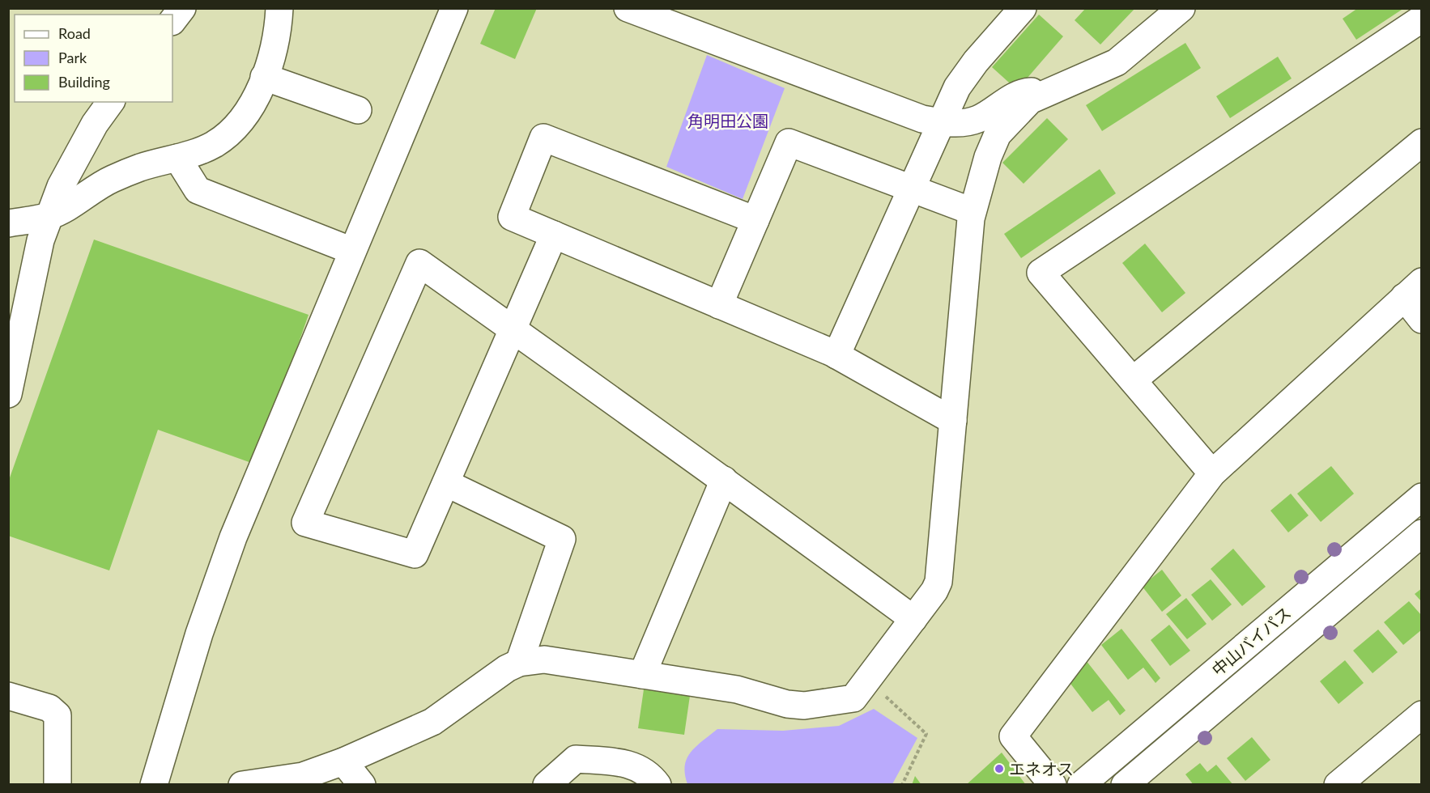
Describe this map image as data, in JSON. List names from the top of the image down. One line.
{"streets":{"street":["中山バイパス"]},"parks":["角明田公園"],"places":["エネオス"],"legend":["Road","Park","Building"]}
